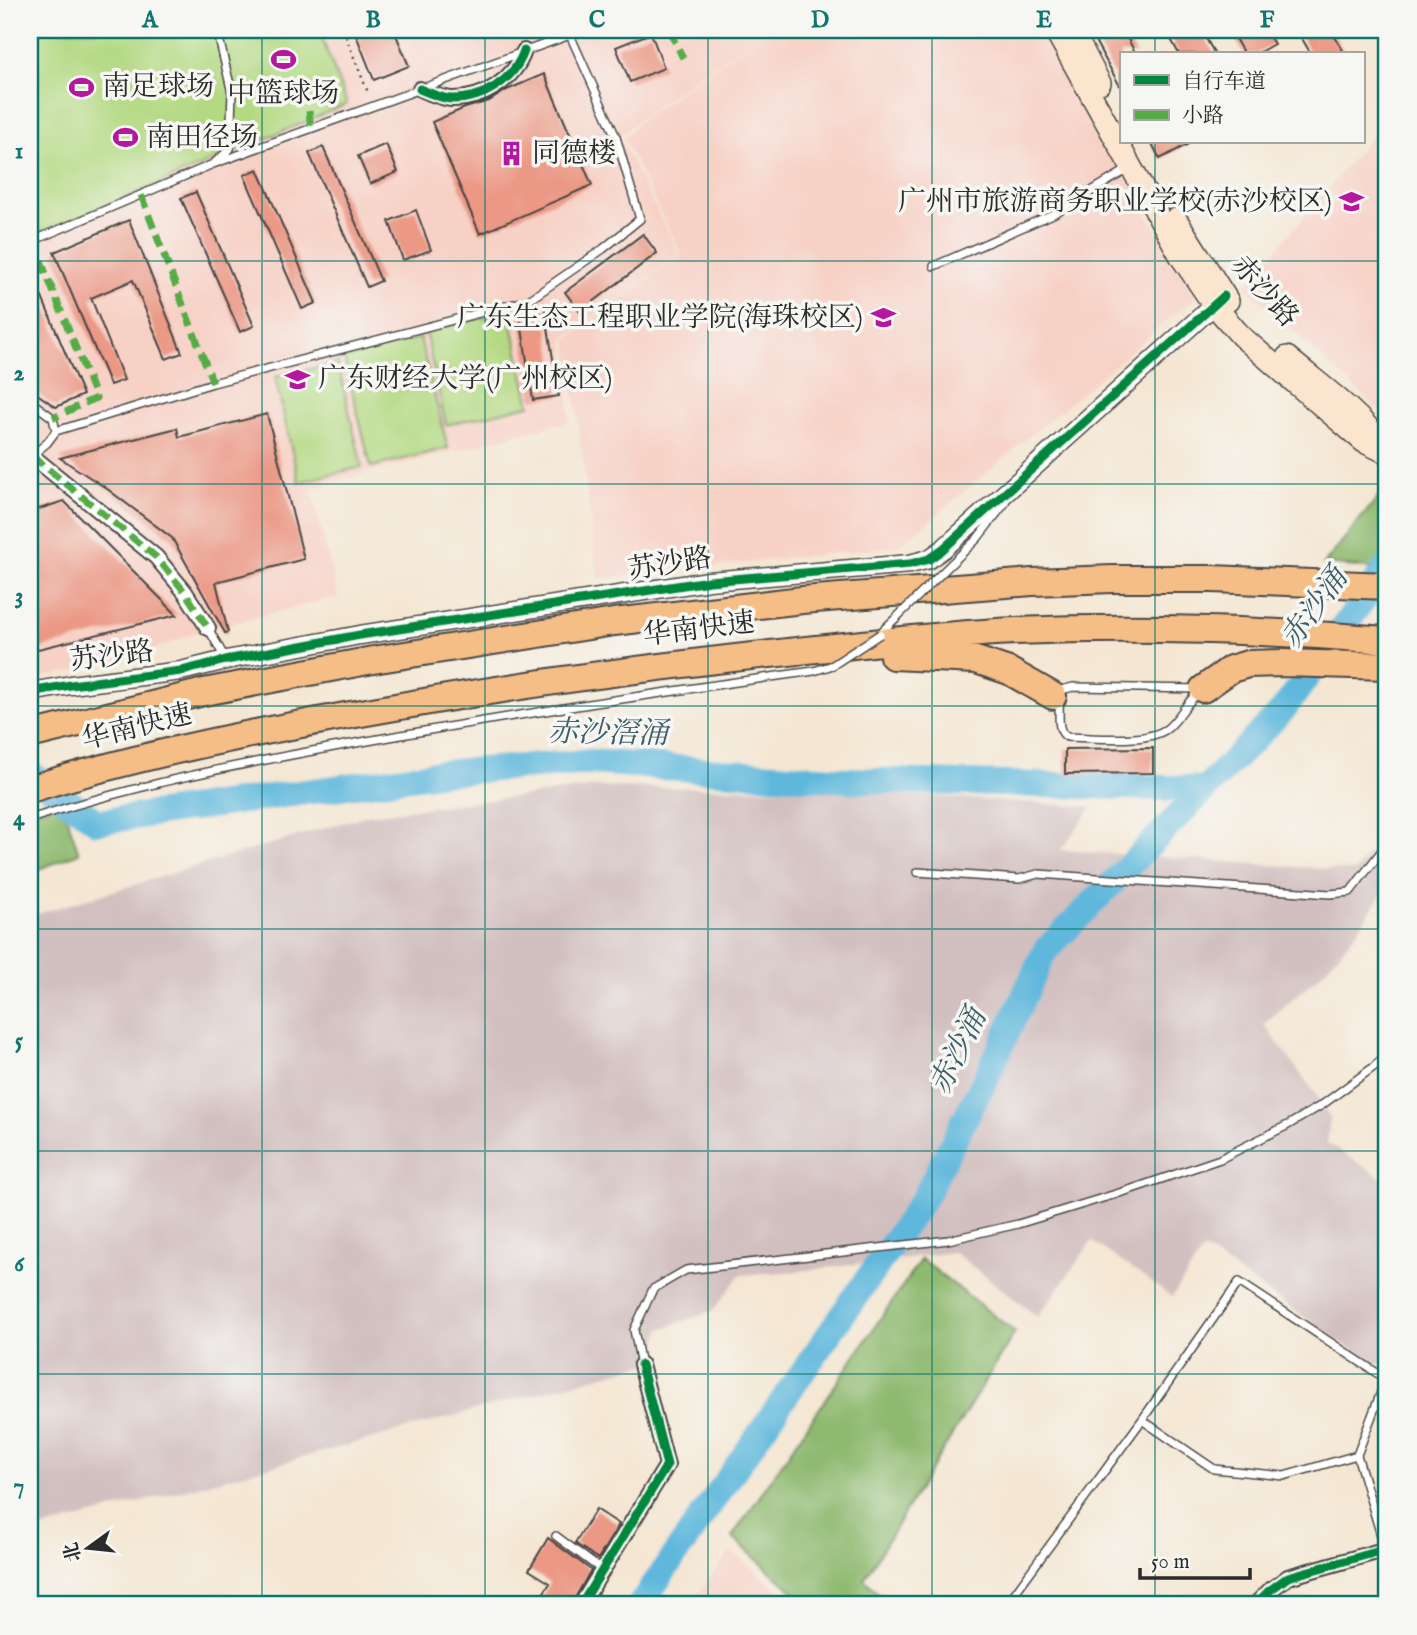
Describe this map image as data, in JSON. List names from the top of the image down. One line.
{"streets":{"highway":["华南快速"],"main road":["赤沙路"],"street":["苏沙路"]},"crossings":[["赤沙路","苏沙路"]],"water":["赤沙涌","赤沙滘涌"],"places":{"sports":["中篮球场","南足球场","南田径场"],"building":["同德楼"],"school or university":["广州市旅游商务职业学校(赤沙校区)","广东生态工程职业学院(海珠校区)","广东财经大学(广州校区)"]},"legend":["自行车道","小路"],"scale_bar":"50 m","north":"left","grid":{"columns":["A","B","C","D","E","F"],"rows":["1","2","3","4","5","6","7"]}}
